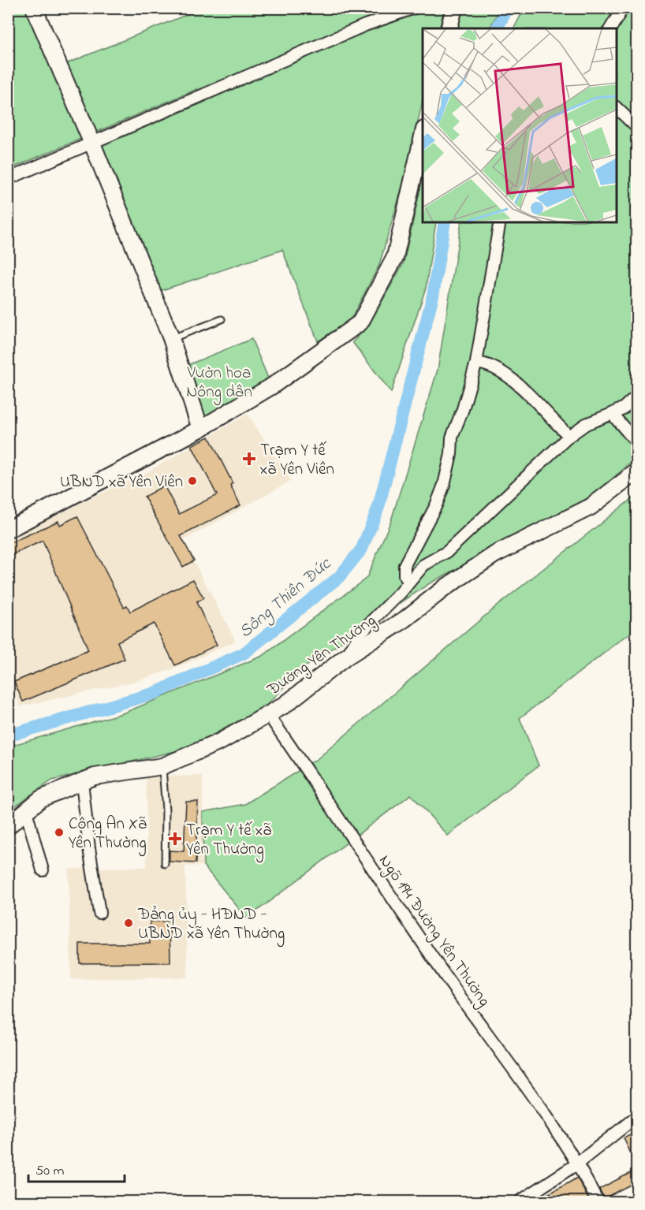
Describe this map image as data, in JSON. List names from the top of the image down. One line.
{"streets":{"street":["Đường Yên Thường","Ngõ 194 Đường Yên Thường"]},"crossings":[["Đường Yên Thường","Ngõ 194 Đường Yên Thường"]],"water":["Sông Thiên Đức"],"parks":["Vườn hoa Nông dân"],"places":{"health":["Trạm Y tế xã Yên Viên","Trạm Y tế xã Yên Thường"],"other":["UBND xã Yên Viên","Công An Xã Yên Thường","Đảng ủy - HĐND - UBND xã Yên Thường"]},"scale_bar":"50 m"}
